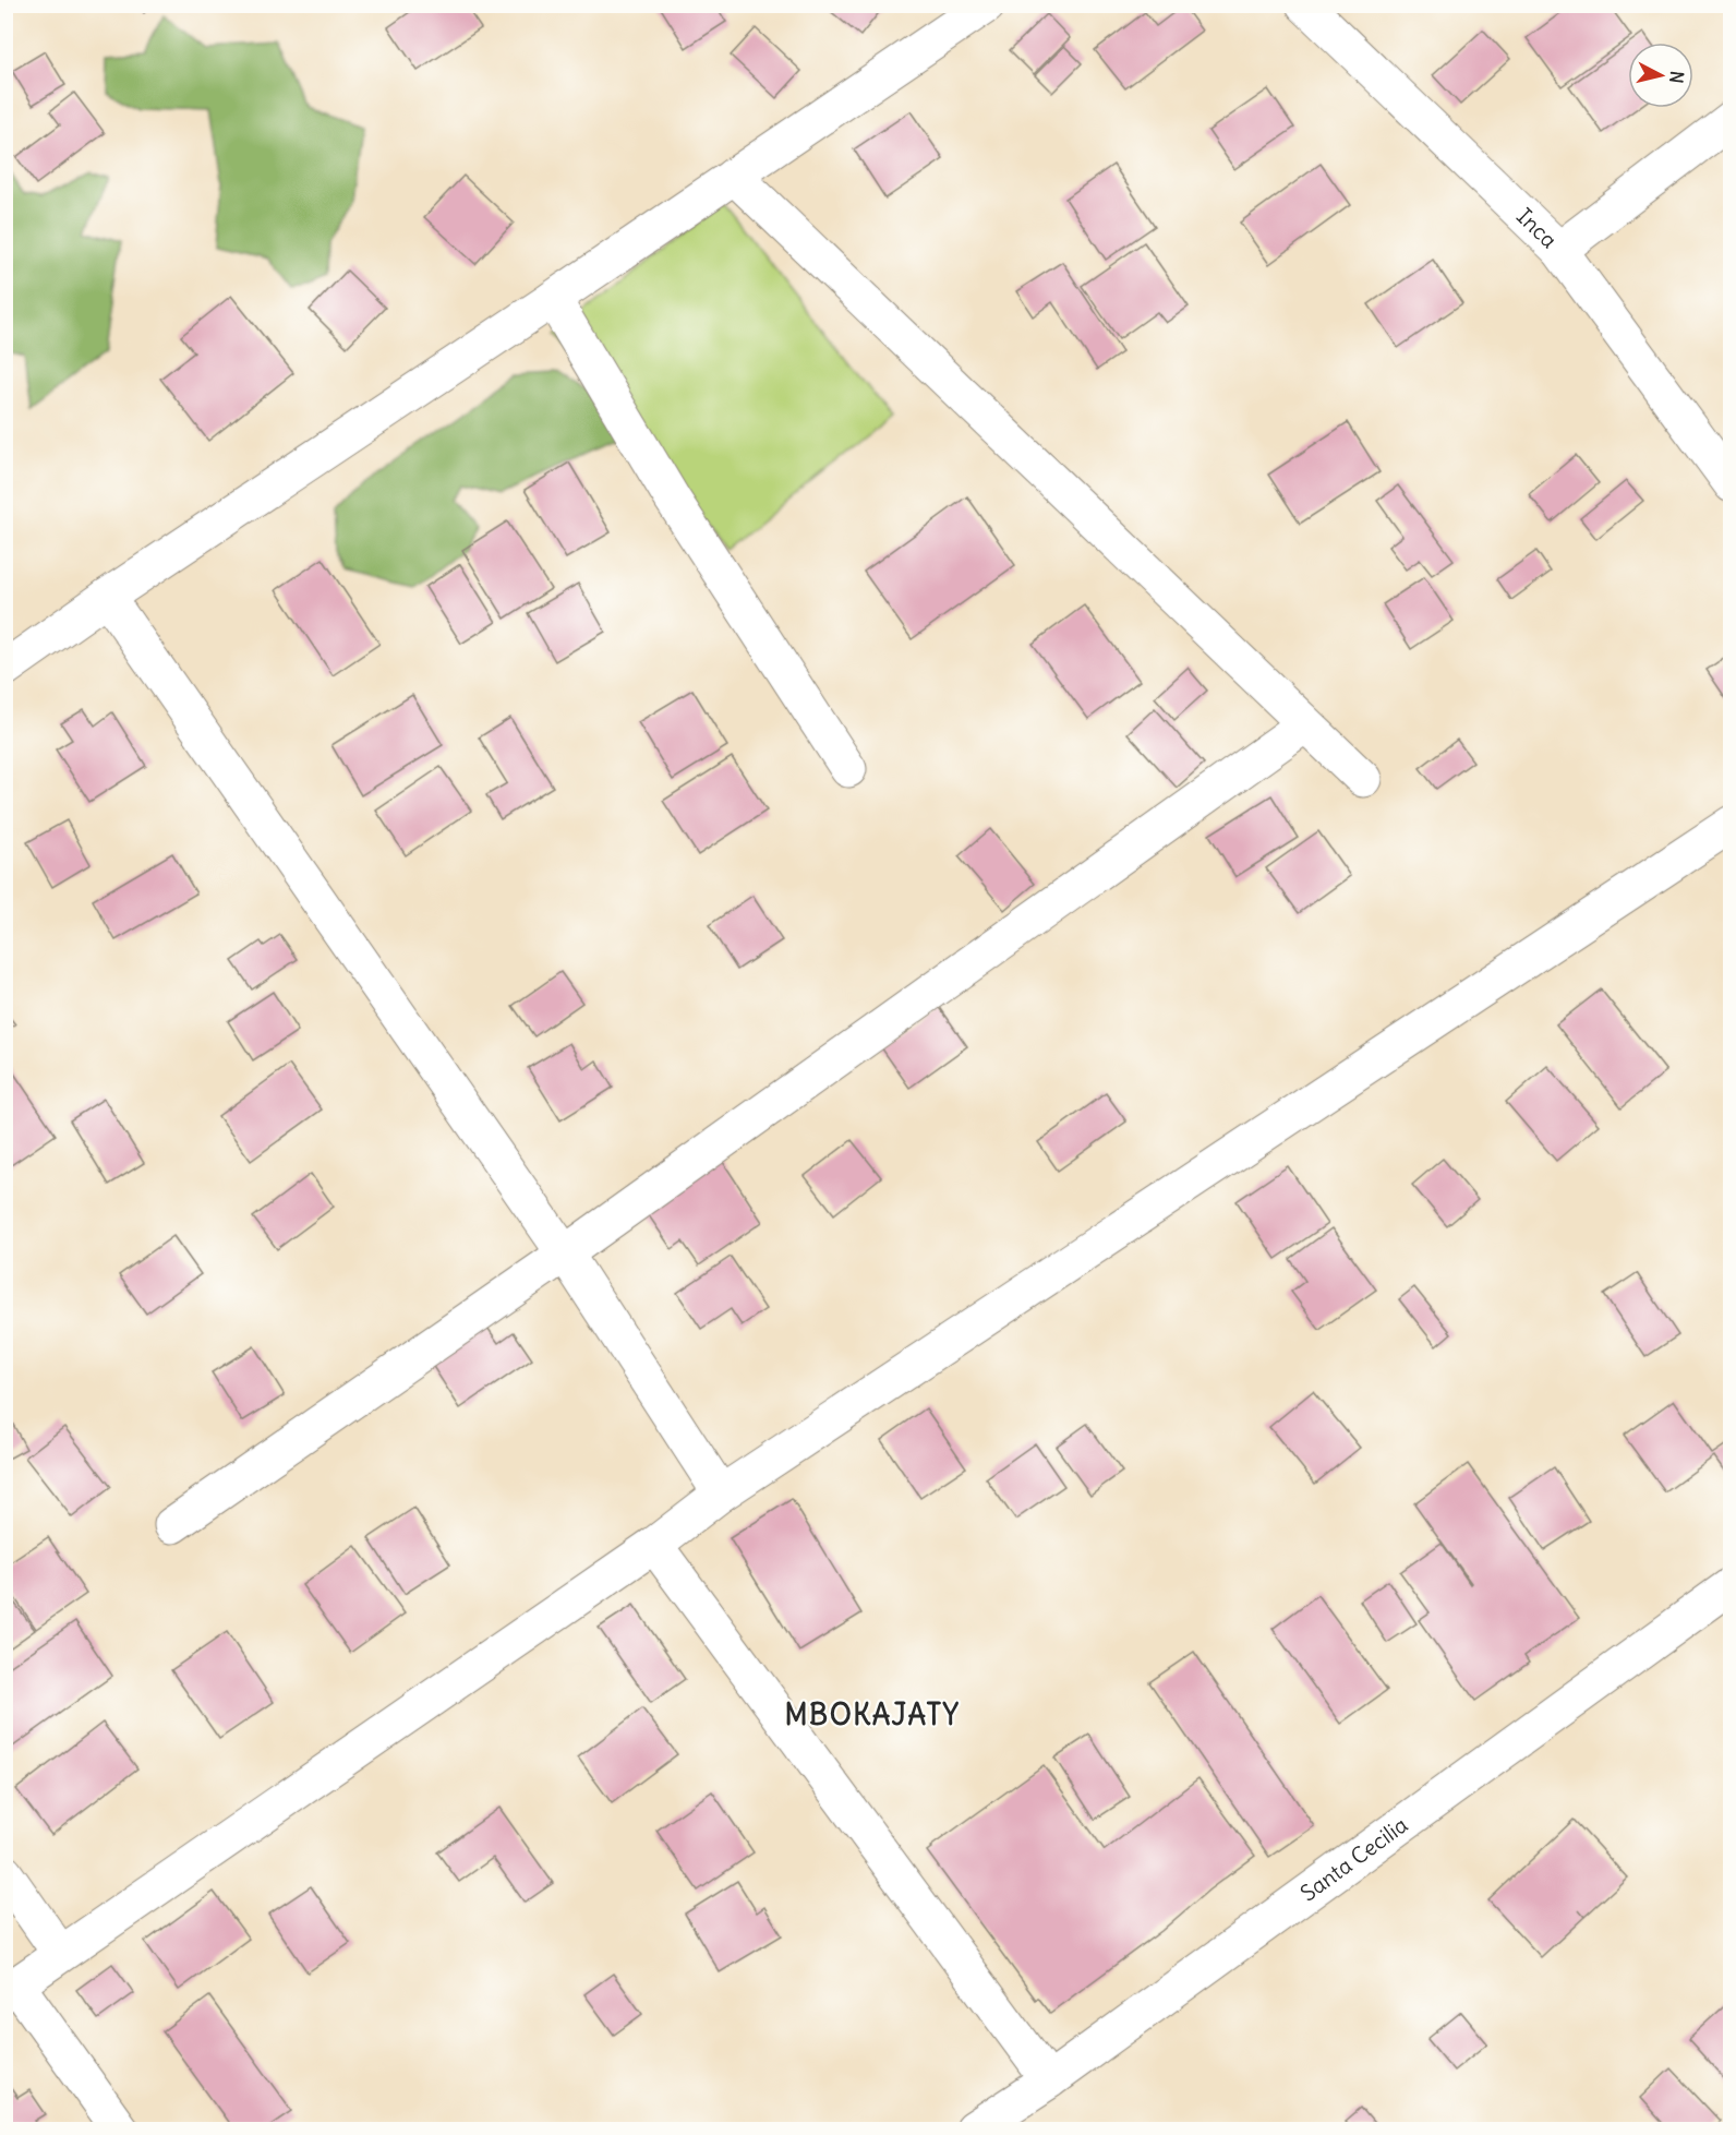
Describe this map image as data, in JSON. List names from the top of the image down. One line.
{"streets":{"street":["Inca","Santa Cecilia"]},"districts":["MBOKAJATY"],"north":"right"}
